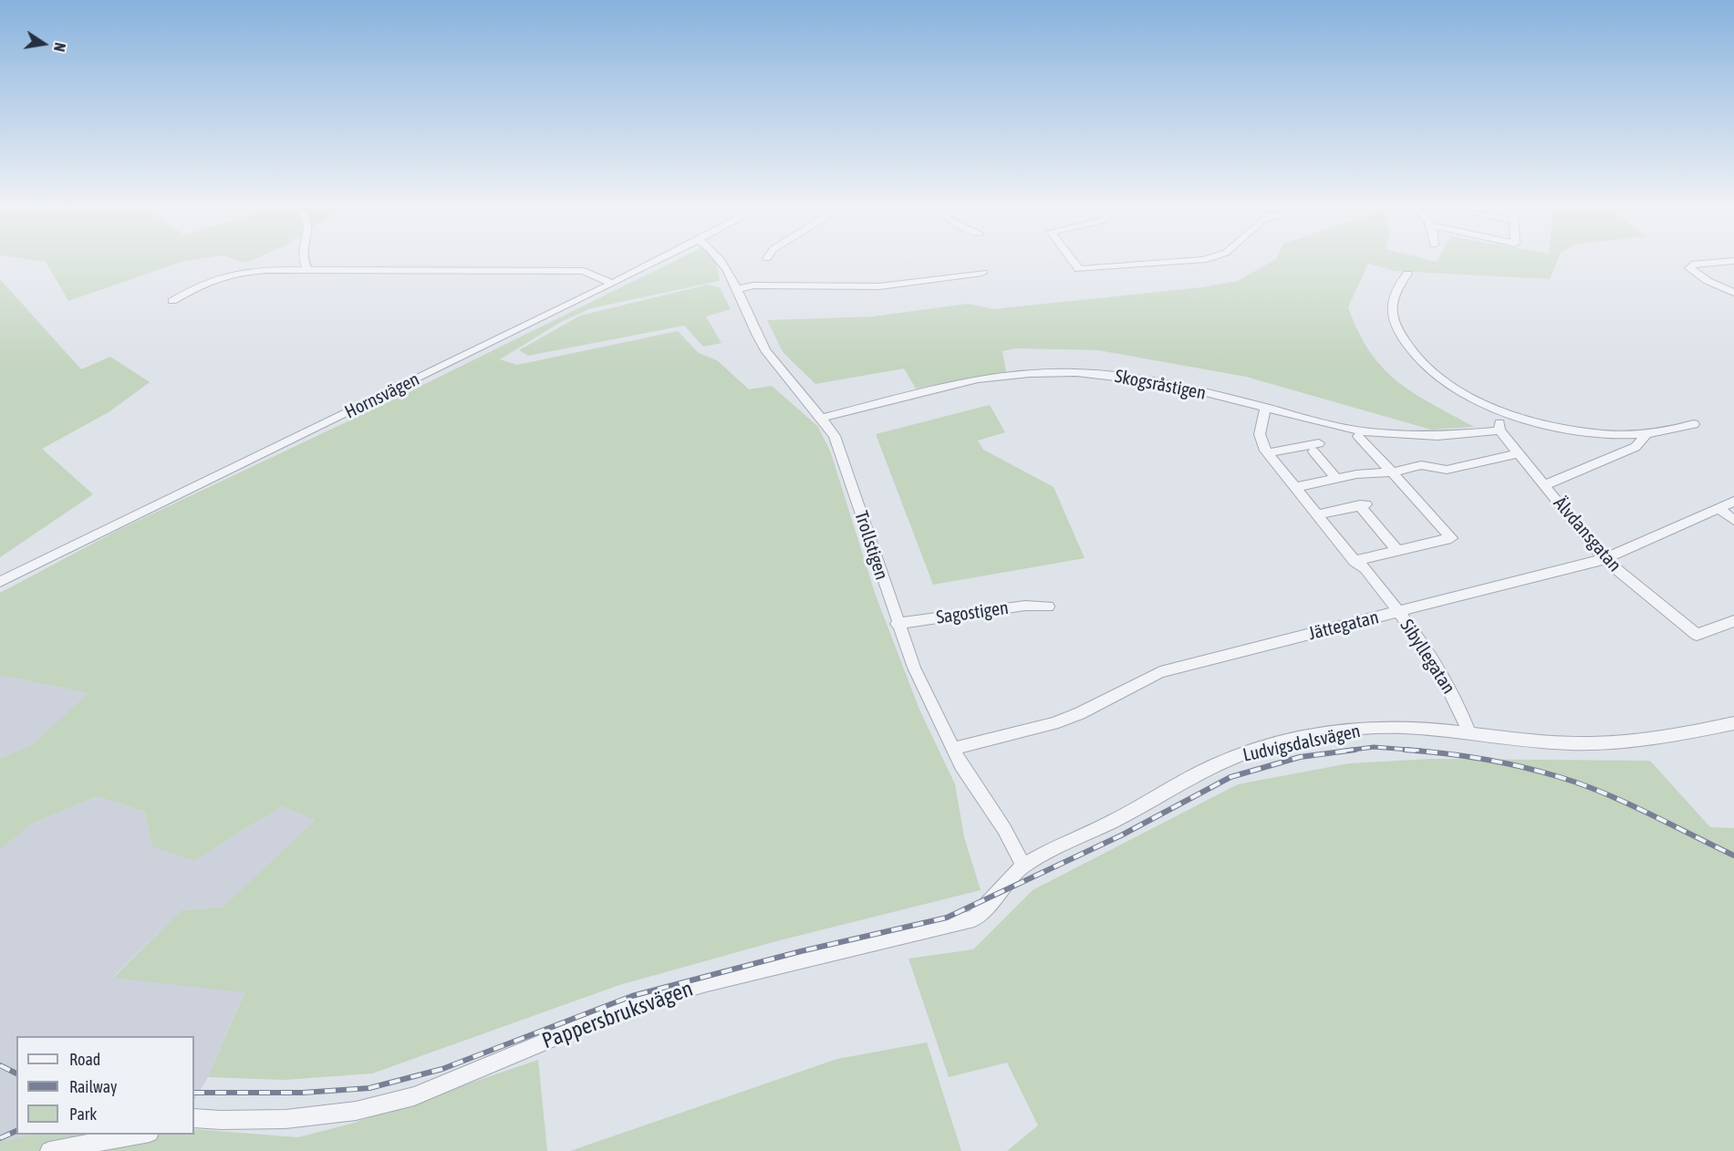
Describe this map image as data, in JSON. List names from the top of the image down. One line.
{"streets":{"street":["Skogsråstigen","Hornsvägen","Älvdansgatan","Trollstigen","Sagostigen","Jättegatan","Sibyllegatan","Ludvigsdalsvägen","Pappersbruksvägen"]},"crossings":[["Skogsråstigen","Älvdansgatan"],["Skogsråstigen","Trollstigen"],["Skogsråstigen","Sibyllegatan"],["Älvdansgatan","Jättegatan"],["Trollstigen","Sagostigen"],["Trollstigen","Jättegatan"],["Trollstigen","Ludvigsdalsvägen"],["Trollstigen","Pappersbruksvägen"],["Jättegatan","Sibyllegatan"],["Sibyllegatan","Ludvigsdalsvägen"],["Ludvigsdalsvägen","Pappersbruksvägen"]],"legend":["Road","Railway","Park"],"north":"right"}
